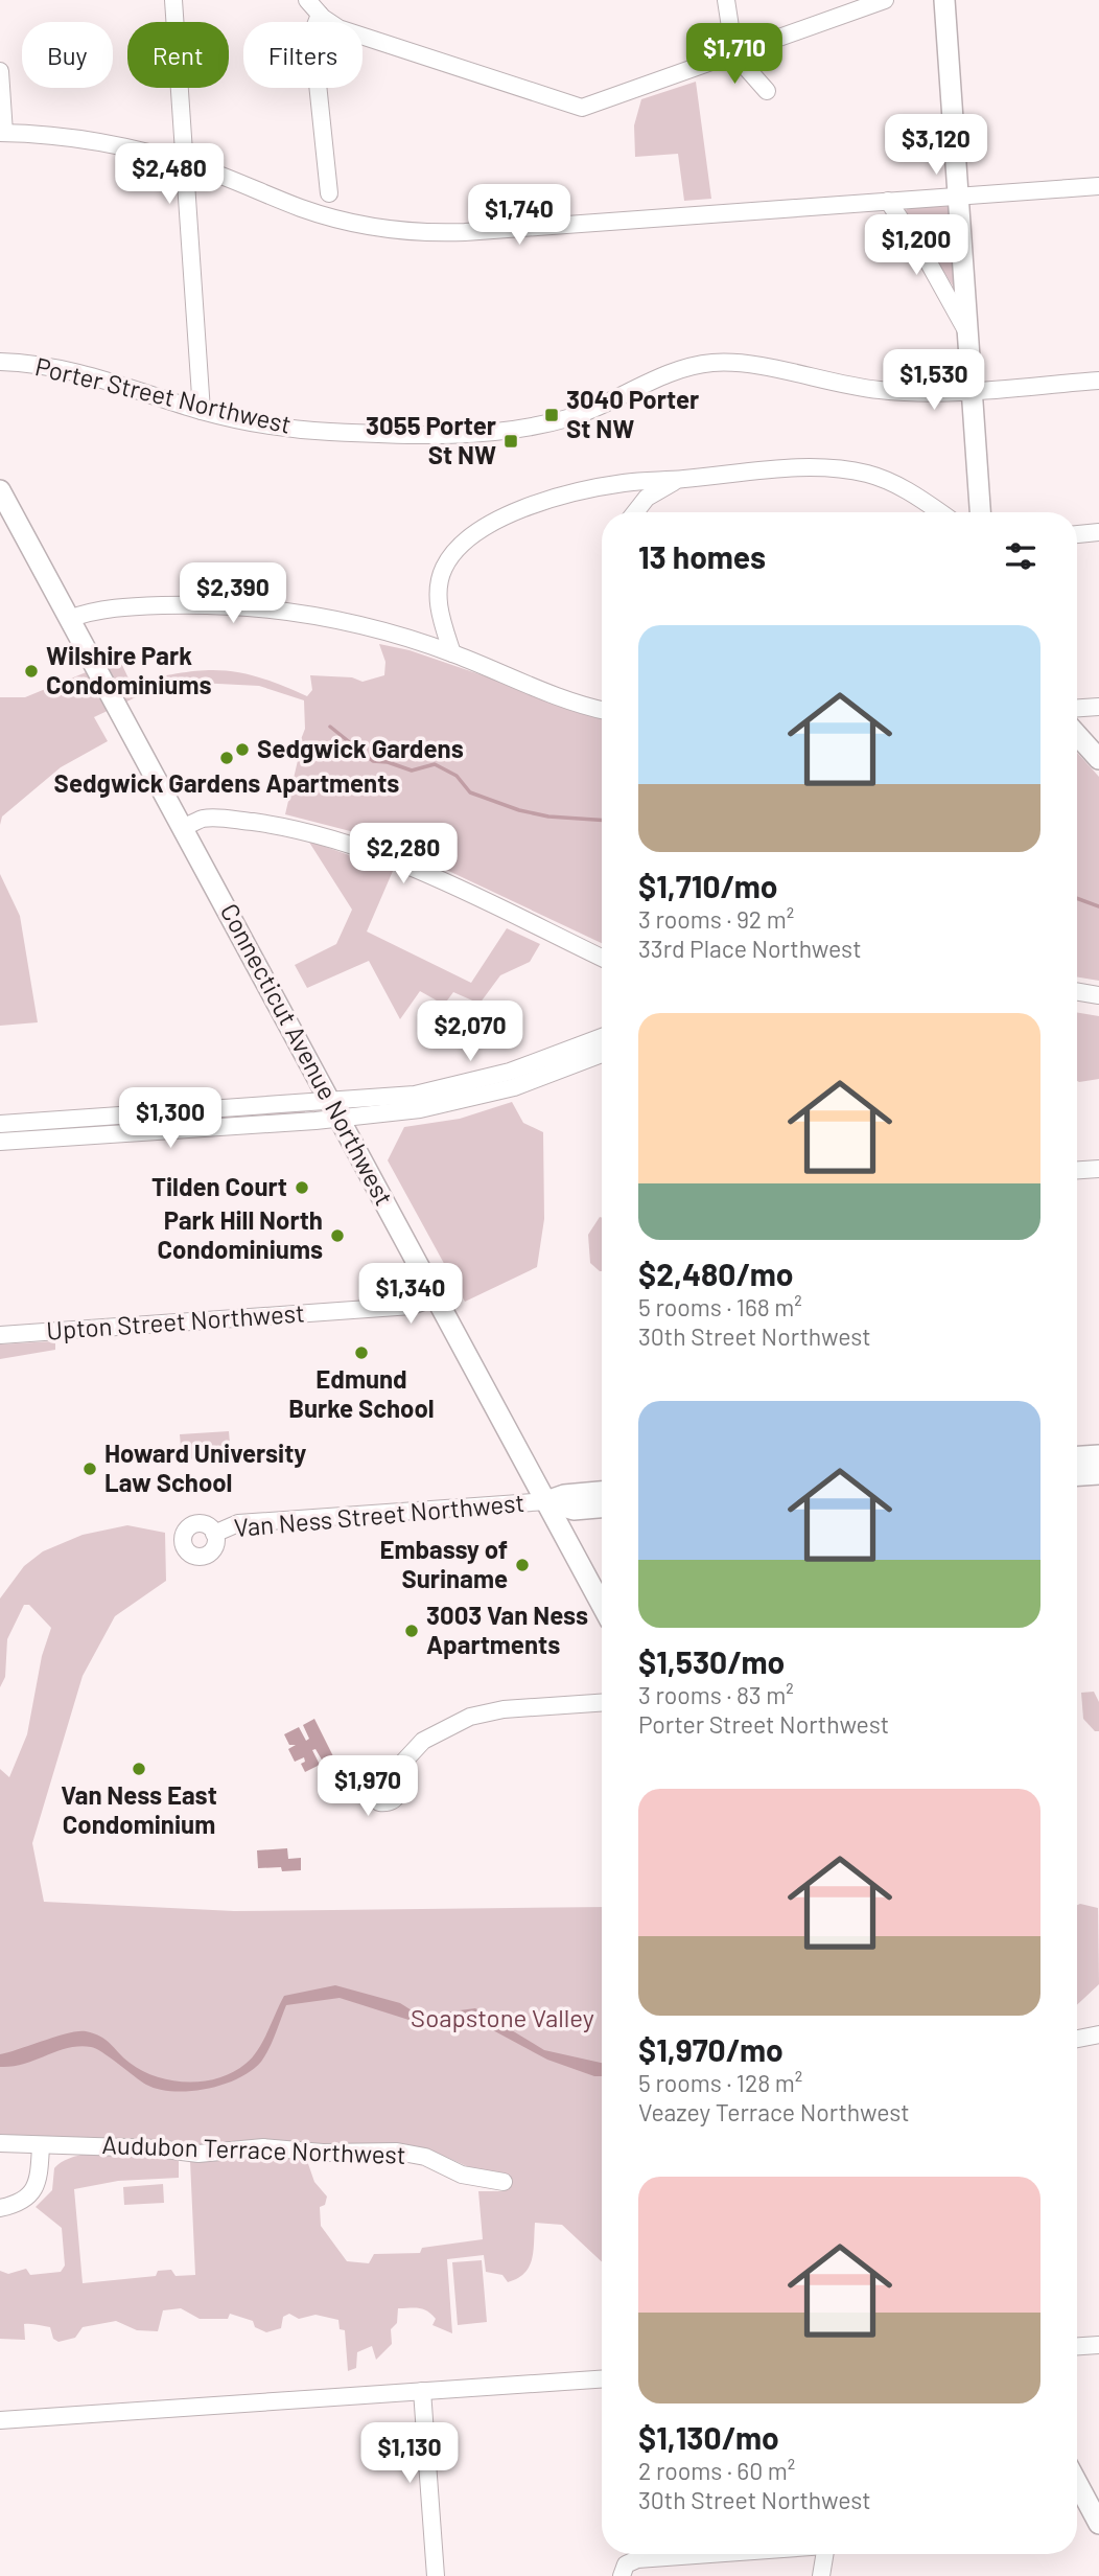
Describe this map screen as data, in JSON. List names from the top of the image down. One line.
{"streets":{"main road":["Connecticut Avenue Northwest","Van Ness Street Northwest"],"street":["Porter Street Northwest","Upton Street Northwest","Audubon Terrace Northwest"]},"crossings":[["Connecticut Avenue Northwest","Upton Street Northwest"],["Connecticut Avenue Northwest","Van Ness Street Northwest"]],"parks":["Soapstone Valley"],"places":{"transit":["3040 Porter St NW","3055 Porter St NW"],"other":["Wilshire Park Condominiums","Sedgwick Gardens","Sedgwick Gardens Apartments","Tilden Court","Park Hill North Condominiums","Edmund Burke School","Howard University Law School","Embassy of Suriname","3003 Van Ness Apartments","Van Ness East Condominium"]},"page":{"chip":["Buy","Rent","Filters"],"price":["$1,710","$3,120","$2,480","$1,740","$1,200","$1,530","$2,390","$2,280","$2,070","$1,300","$1,340","$1,970","$1,130"],"heading":"13 homes","list":[{"name":"$1,710/mo","note":"3 rooms · 92 m² · 33rd Place Northwest"},{"name":"$2,480/mo","note":"5 rooms · 168 m² · 30th Street Northwest"},{"name":"$1,530/mo","note":"3 rooms · 83 m² · Porter Street Northwest"},{"name":"$1,970/mo","note":"5 rooms · 128 m² · Veazey Terrace Northwest"},{"name":"$1,130/mo","note":"2 rooms · 60 m² · 30th Street Northwest"}]}}
